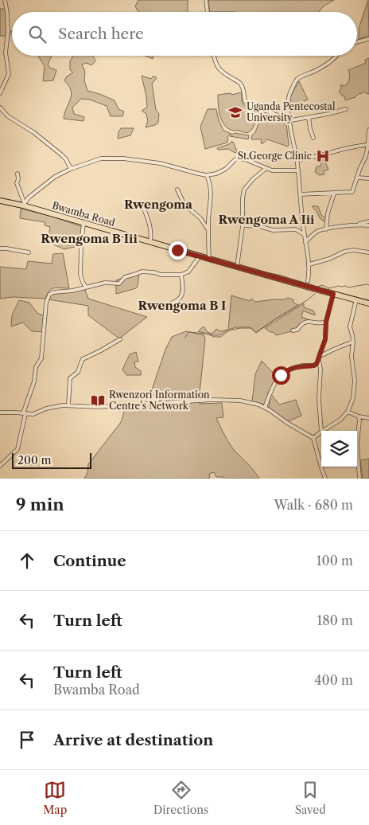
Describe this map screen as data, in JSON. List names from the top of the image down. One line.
{"streets":{"main road":["Bwamba Road"]},"districts":["Rwengoma","Rwengoma A Iii","Rwengoma B Iii","Rwengoma B I"],"places":{"school or university":["Uganda Pentecostal University"],"hospital":["St.George Clinic"],"library":["Rwenzori Information Centre's Network"]},"scale_bar":"200 m","page":{"search":"Search here","scale":"200 m","heading":["9 min","Walk · 680 m"],"list":[["Continue","100 m"],["Turn left","180 m"],["Turn left","Bwamba Road","400 m"],"Arrive at destination"],"nav":["Map","Directions","Saved"]}}
